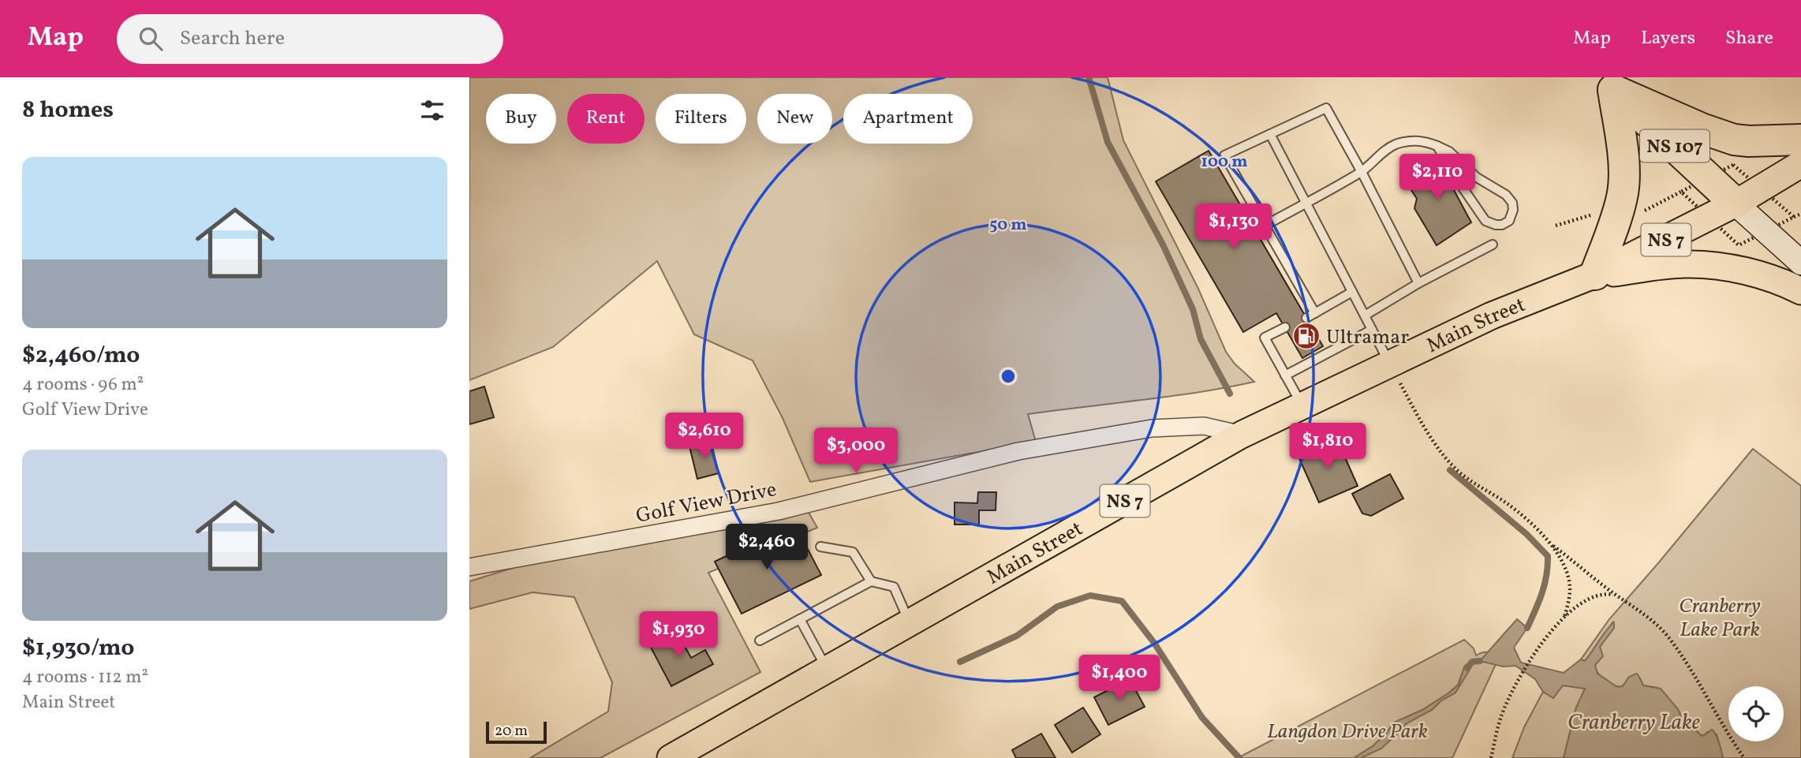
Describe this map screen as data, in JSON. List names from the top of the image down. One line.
{"streets":{"highway":["NS 107"],"main road":["NS 7","Main Street"],"street":["Golf View Drive"]},"crossings":[["NS 107","NS 7"],["NS 107","Main Street"],["NS 7","Main Street"],["Main Street","Golf View Drive"]],"water":["Cranberry Lake"],"parks":["Cranberry Lake Park","Langdon Drive Park"],"places":{"fuel station":["Ultramar"]},"scale_bar":"20 m","page":{"header":"Map","search":"Search here","nav":["Map","Layers","Share"],"heading":"8 homes","chip":["Buy","Rent","Filters","New","Apartment"],"list":[{"name":"$2,460/mo","note":"4 rooms · 96 m² · Golf View Drive"},{"name":"$1,930/mo","note":"4 rooms · 112 m² · Main Street"}],"price":["$2,110","$1,130","$2,610","$1,810","$3,000","$2,460","$1,930","$1,400"],"scale":"20 m"},"rings":["100 m","50 m"]}
